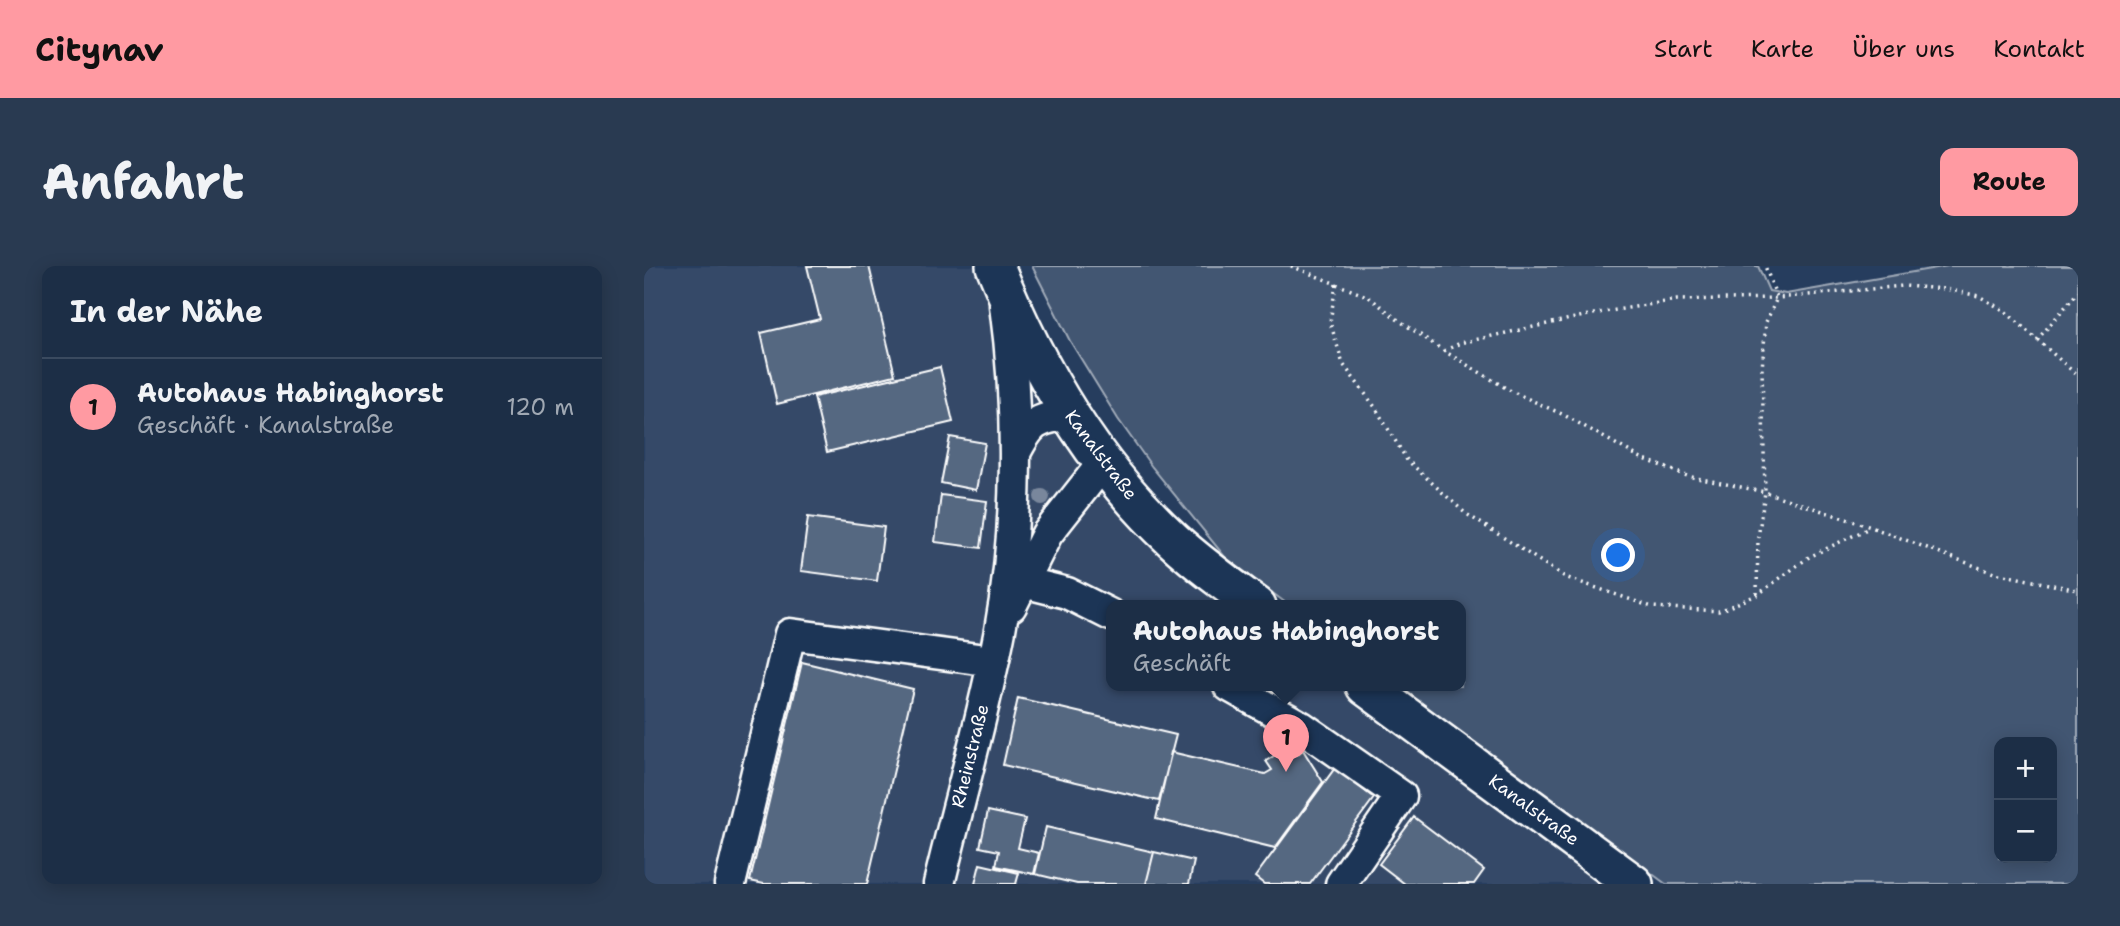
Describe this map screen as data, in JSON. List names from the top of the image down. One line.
{"streets":{"main road":["Kanalstraße"],"street":["Rheinstraße"]},"crossings":[["Kanalstraße","Rheinstraße"]],"page":{"header":"Citynav","nav":["Start","Karte","Über uns","Kontakt"],"buttons":"Route","title":"Anfahrt","heading":"In der Nähe","list":[{"mark":"1","name":"Autohaus Habinghorst","note":"Geschäft · Kanalstraße","value":"120 m"}],"popup":["Autohaus Habinghorst","Geschäft"],"pins":"1","map_buttons":["+","−"]}}
